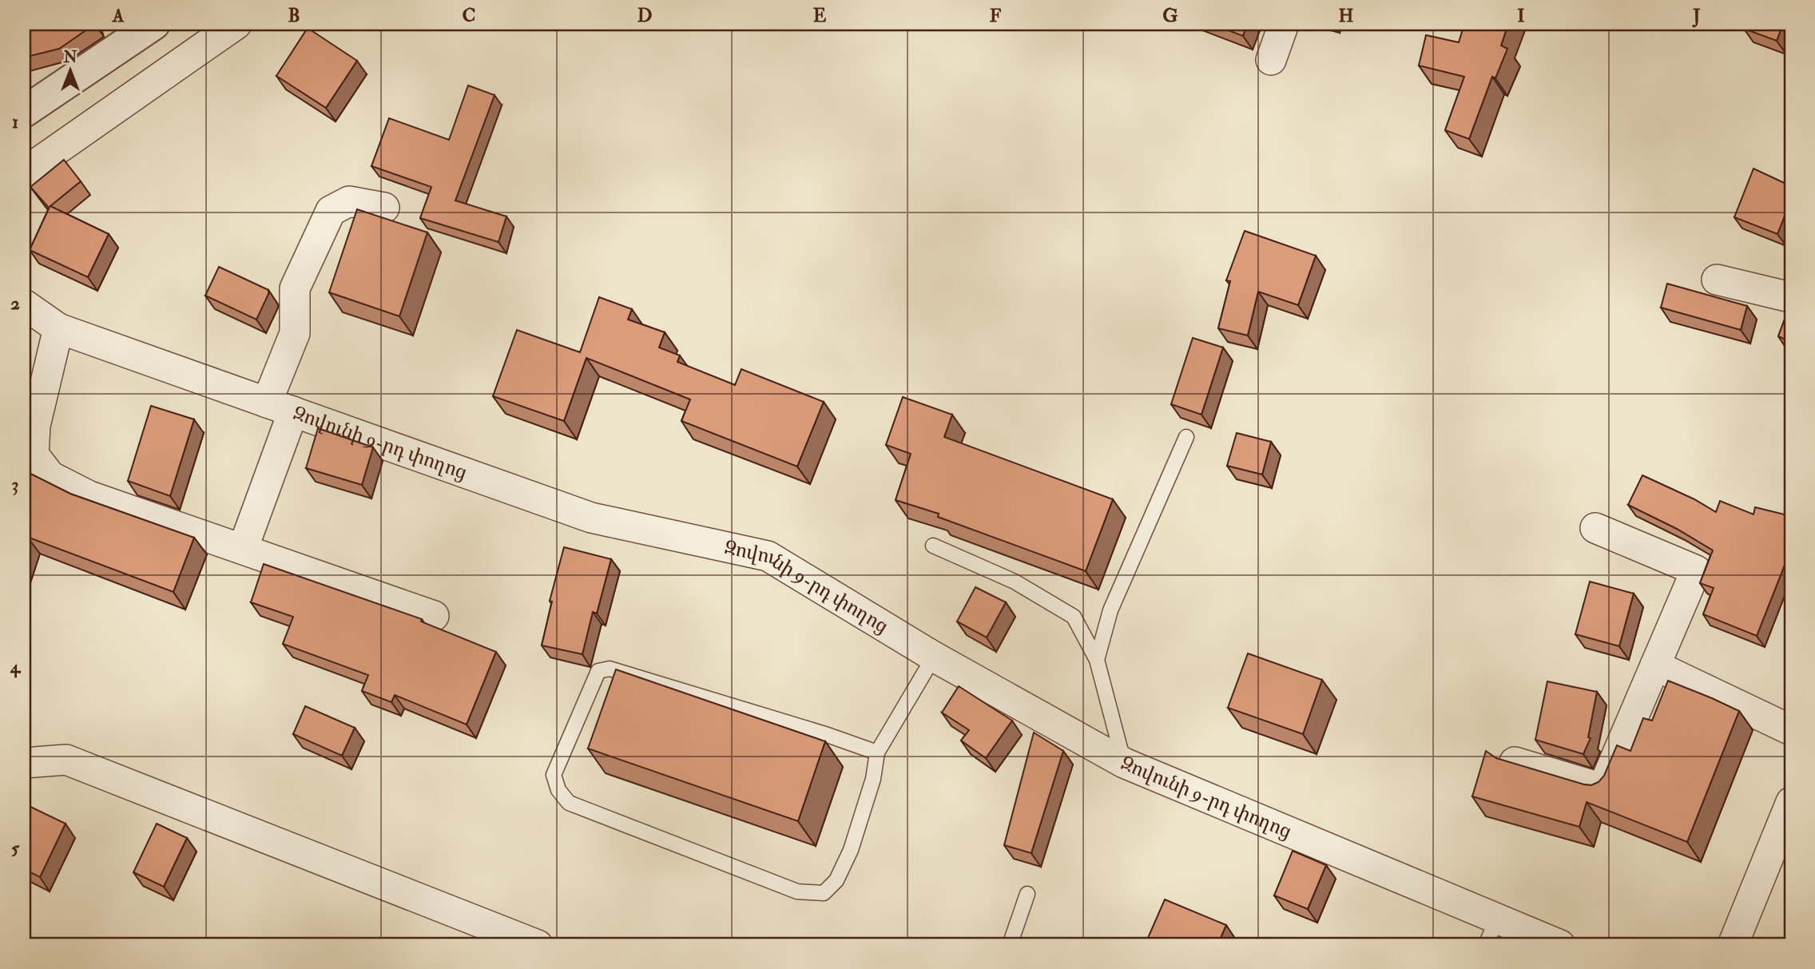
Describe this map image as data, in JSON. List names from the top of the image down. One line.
{"streets":{"street":["Զովունի 9-րդ փողոց"]},"north":"top","grid":{"columns":["A","B","C","D","E","F","G","H","I","J"],"rows":["1","2","3","4","5"]}}
